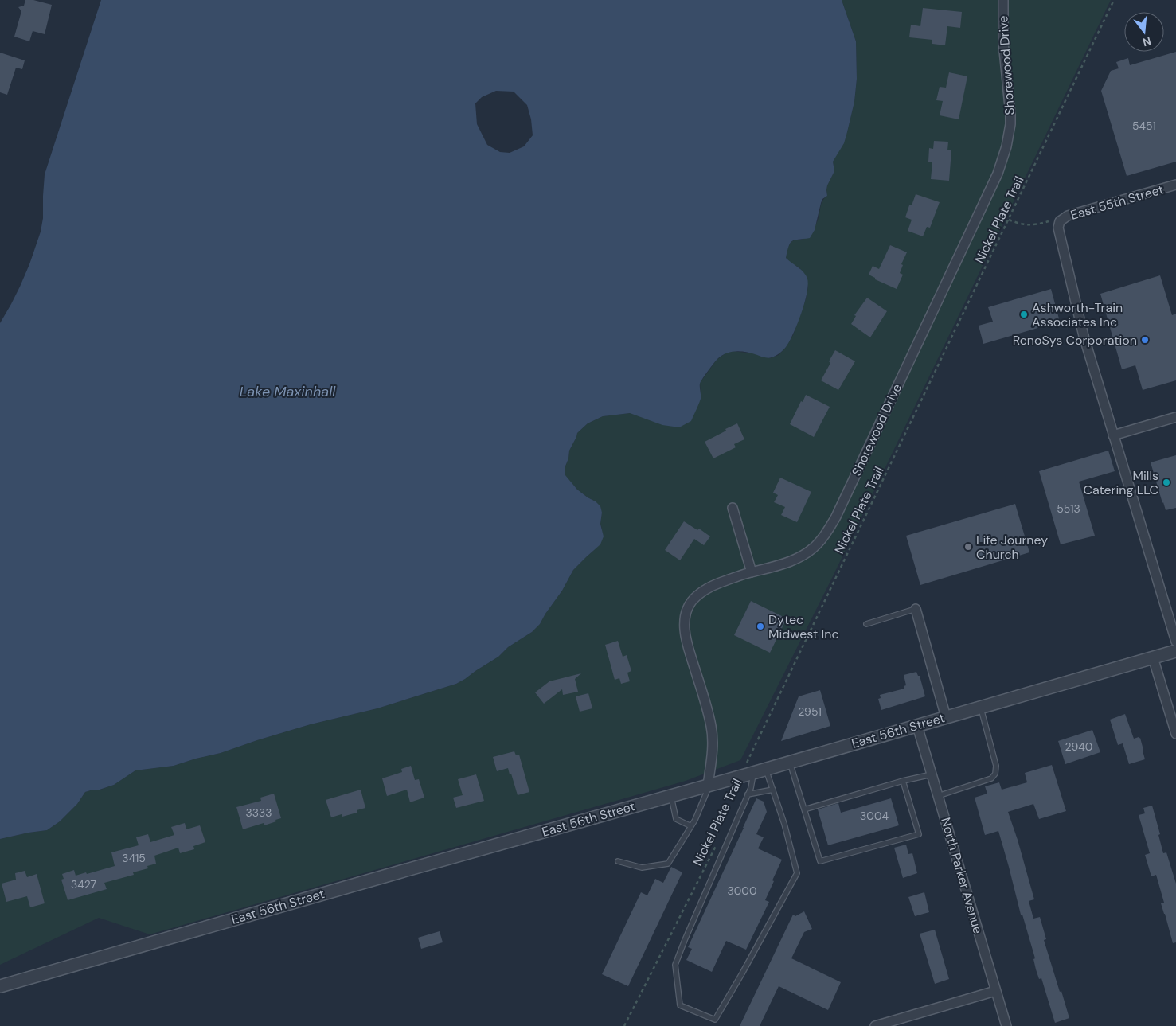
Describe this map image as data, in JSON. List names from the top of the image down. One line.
{"streets":{"street":["Shorewood Drive","East 55th Street","East 56th Street","North Parker Avenue"],"path":["Nickel Plate Trail"]},"crossings":[["Shorewood Drive","East 56th Street"],["Nickel Plate Trail","East 56th Street"],["East 56th Street","North Parker Avenue"]],"water":["Lake Maxinhall"],"places":["Ashworth-Train Associates Inc","RenoSys Corporation","Mills Catering LLC","Life Journey Church","Dytec Midwest Inc"],"house_numbers":["5451","5513","2951","2940","3333","3004","3415","3427","3000"],"north":"bottom"}
